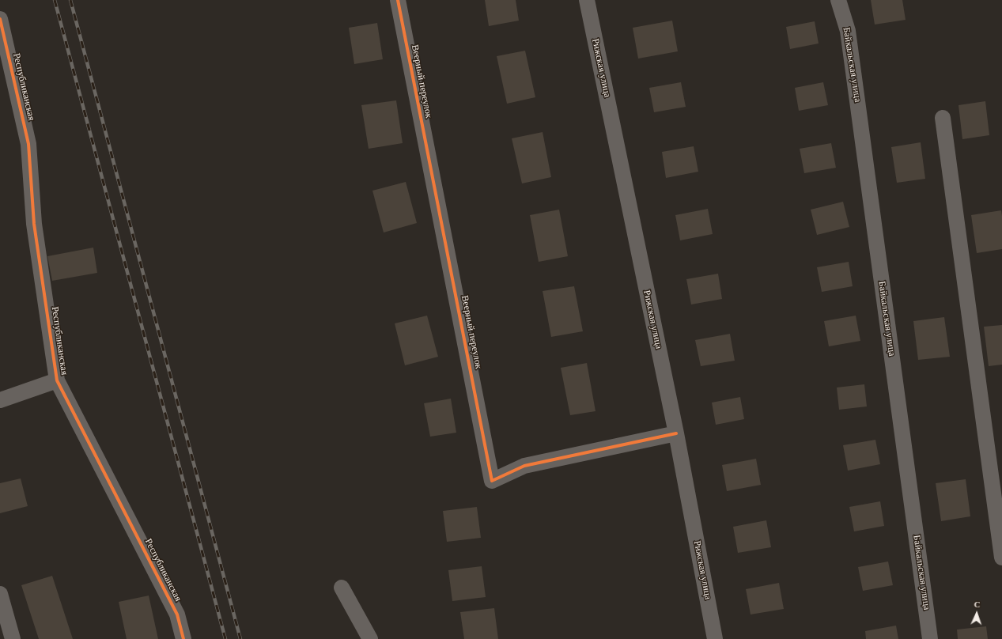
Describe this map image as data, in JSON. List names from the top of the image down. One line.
{"streets":{"street":["Байкальская улица","Рижская улица","Веерный переулок","Республиканская"]},"crossings":[["Рижская улица","Веерный переулок"]],"north":"top"}
